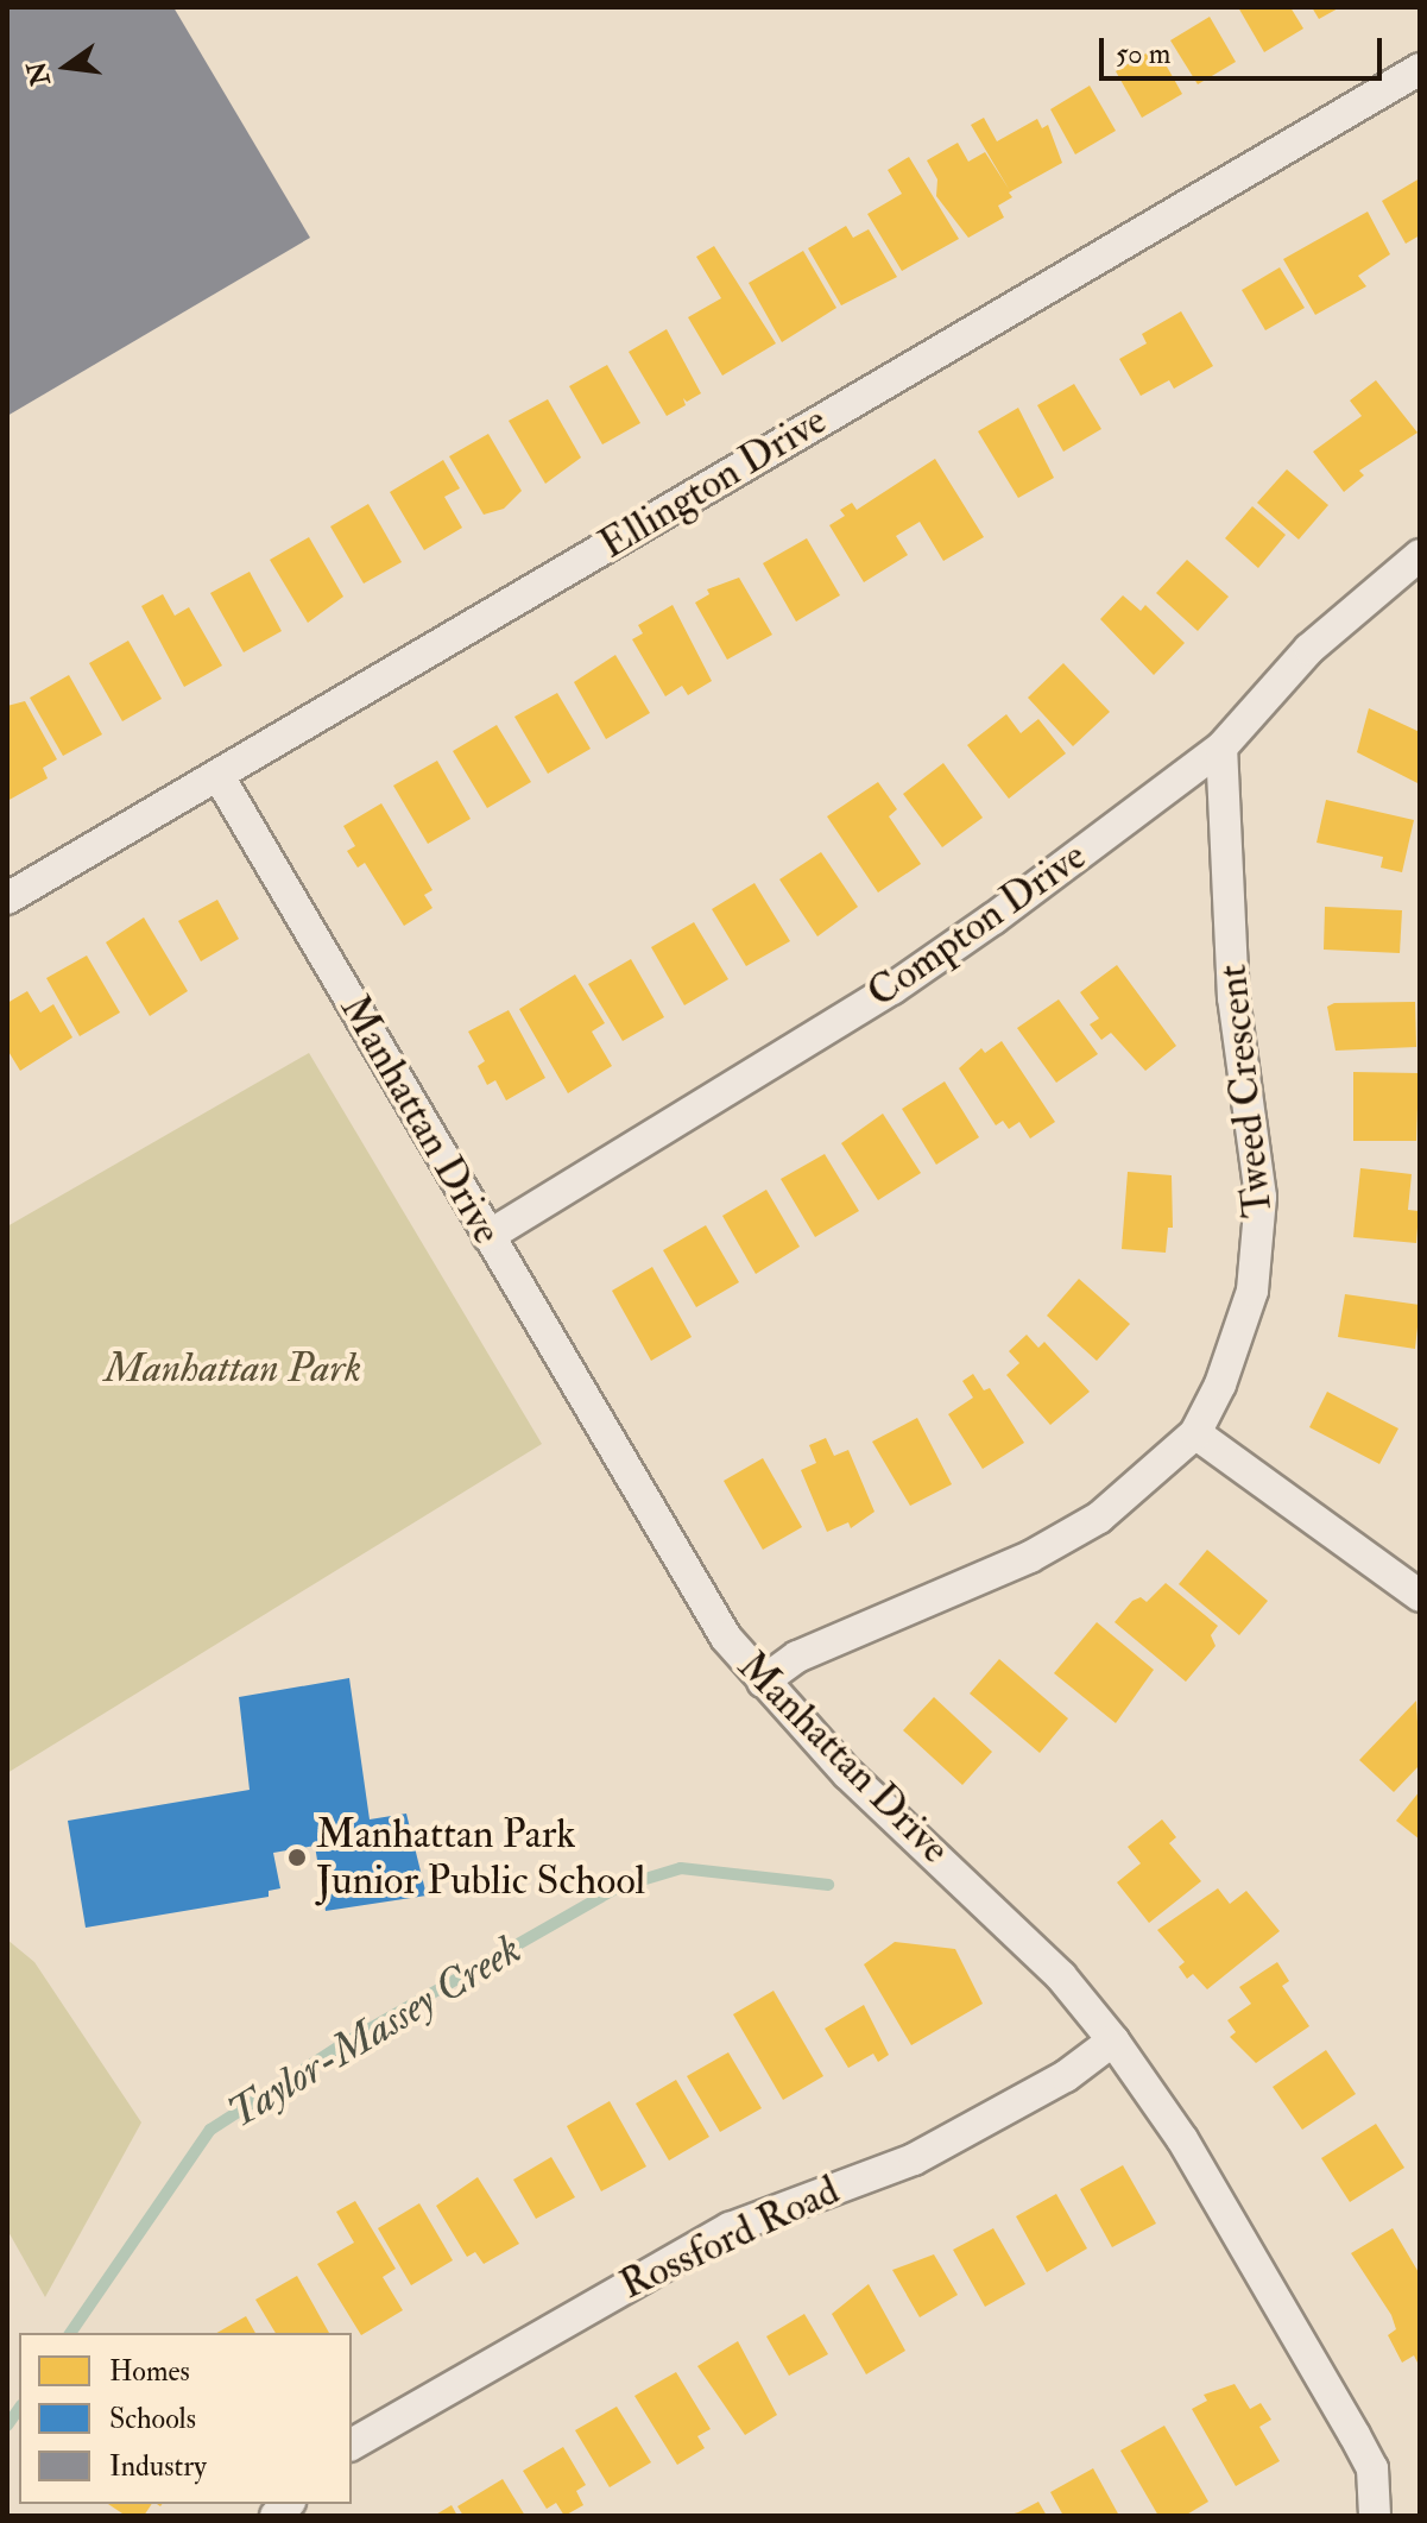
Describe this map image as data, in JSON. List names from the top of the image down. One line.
{"streets":{"street":["Ellington Drive","Compton Drive","Tweed Crescent","Manhattan Drive","Rossford Road"]},"crossings":[["Ellington Drive","Manhattan Drive"],["Compton Drive","Tweed Crescent"],["Compton Drive","Manhattan Drive"],["Tweed Crescent","Manhattan Drive"],["Manhattan Drive","Rossford Road"]],"water":["Taylor-Massey Creek"],"parks":["Manhattan Park"],"places":["Manhattan Park Junior Public School"],"legend":["Homes","Schools","Industry"],"scale_bar":"50 m","north":"left"}
